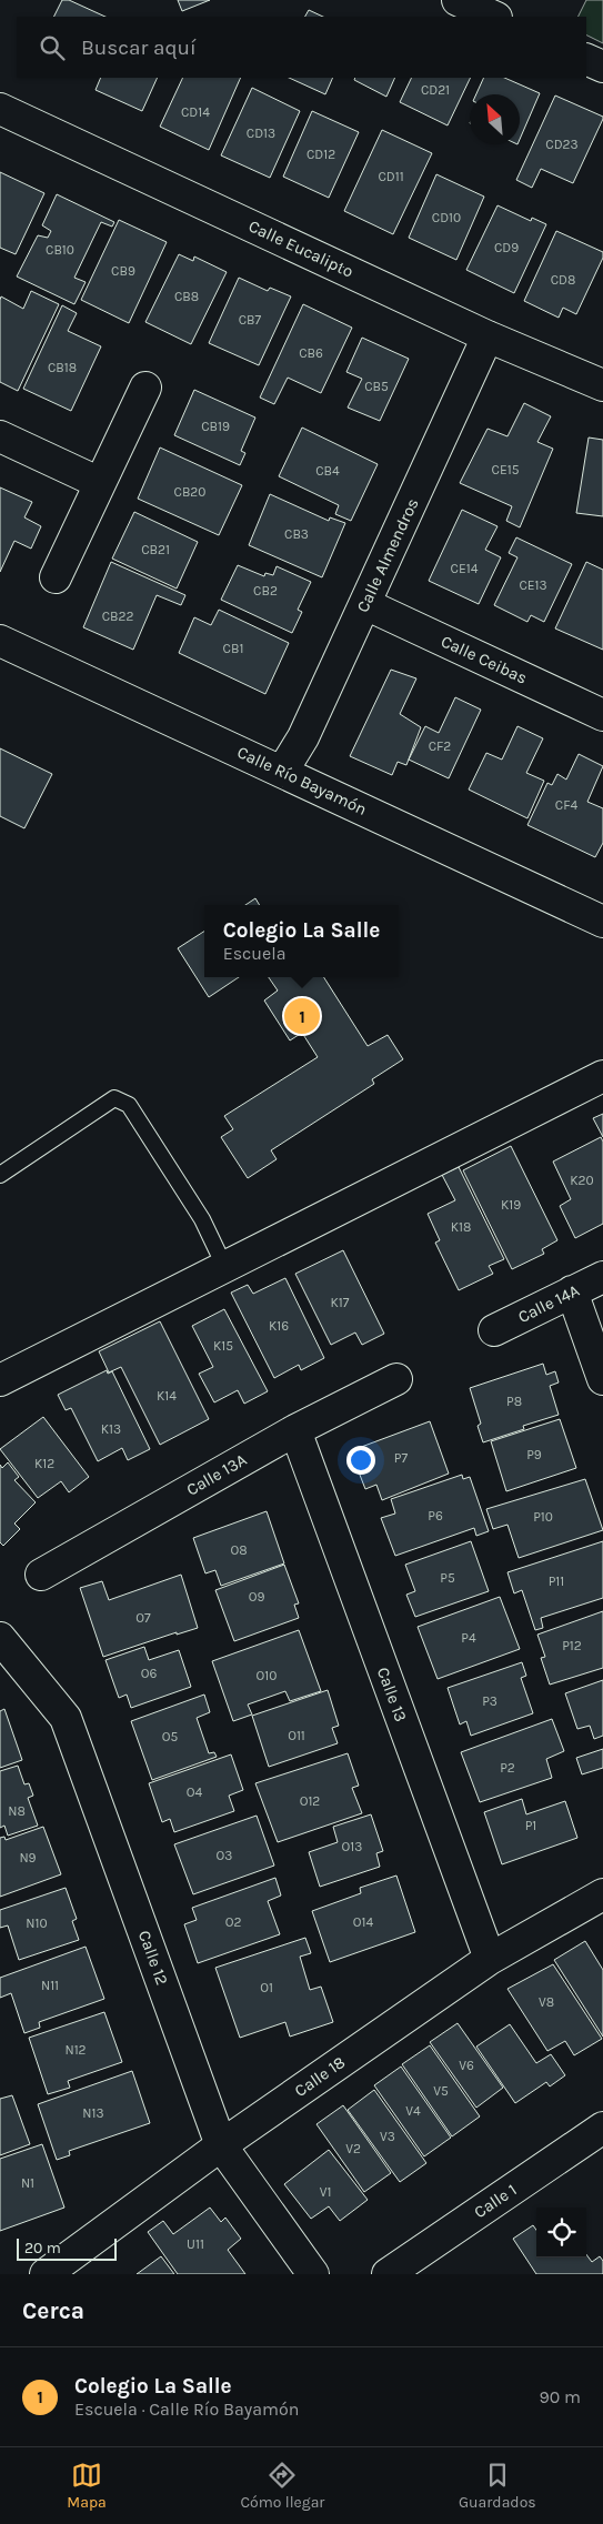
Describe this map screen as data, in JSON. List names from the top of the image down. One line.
{"streets":{"street":["Calle Eucalipto","Calle Almendros","Calle Ceibas","Calle Río Bayamón","Calle 14A","Calle 13A","Calle 13","Calle 12","Calle 18","Calle 1"]},"crossings":[["Calle Eucalipto","Calle Almendros"],["Calle Almendros","Calle Ceibas"],["Calle Almendros","Calle Río Bayamón"],["Calle 13A","Calle 13"],["Calle 13","Calle 18"],["Calle 12","Calle 18"]],"house_numbers":["CD21","CD14","CD13","CD23","CD12","CD11","CD10","CD9","CB10","CB9","CD8","CB8","CB7","CB6","CB18","CB5","CB19","CE15","CB4","CB20","CB3","CB21","CE14","CE13","CB2","CB22","CB1","CF2","CF4","K20","K19","K18","K17","K16","K15","K14","P8","K13","P9","P7","K12","P6","P10","O8","P5","P11","O9","O7","P4","P12","O6","O10","P3","O11","O5","P2","O4","O12","N8","P1","O13","O3","N9","O2","O14","N10","N11","O1","V8","N12","V6","V5","V4","N13","V3","V2","N1","V1","U11"],"scale_bar":"20 m","north":"top left","page":{"search":"Buscar aquí","popup":["Colegio La Salle","Escuela"],"pins":"1","scale":"20 m","heading":"Cerca","list":[{"mark":"1","name":"Colegio La Salle","note":"Escuela · Calle Río Bayamón","value":"90 m"}],"nav":["Mapa","Cómo llegar","Guardados"]}}
